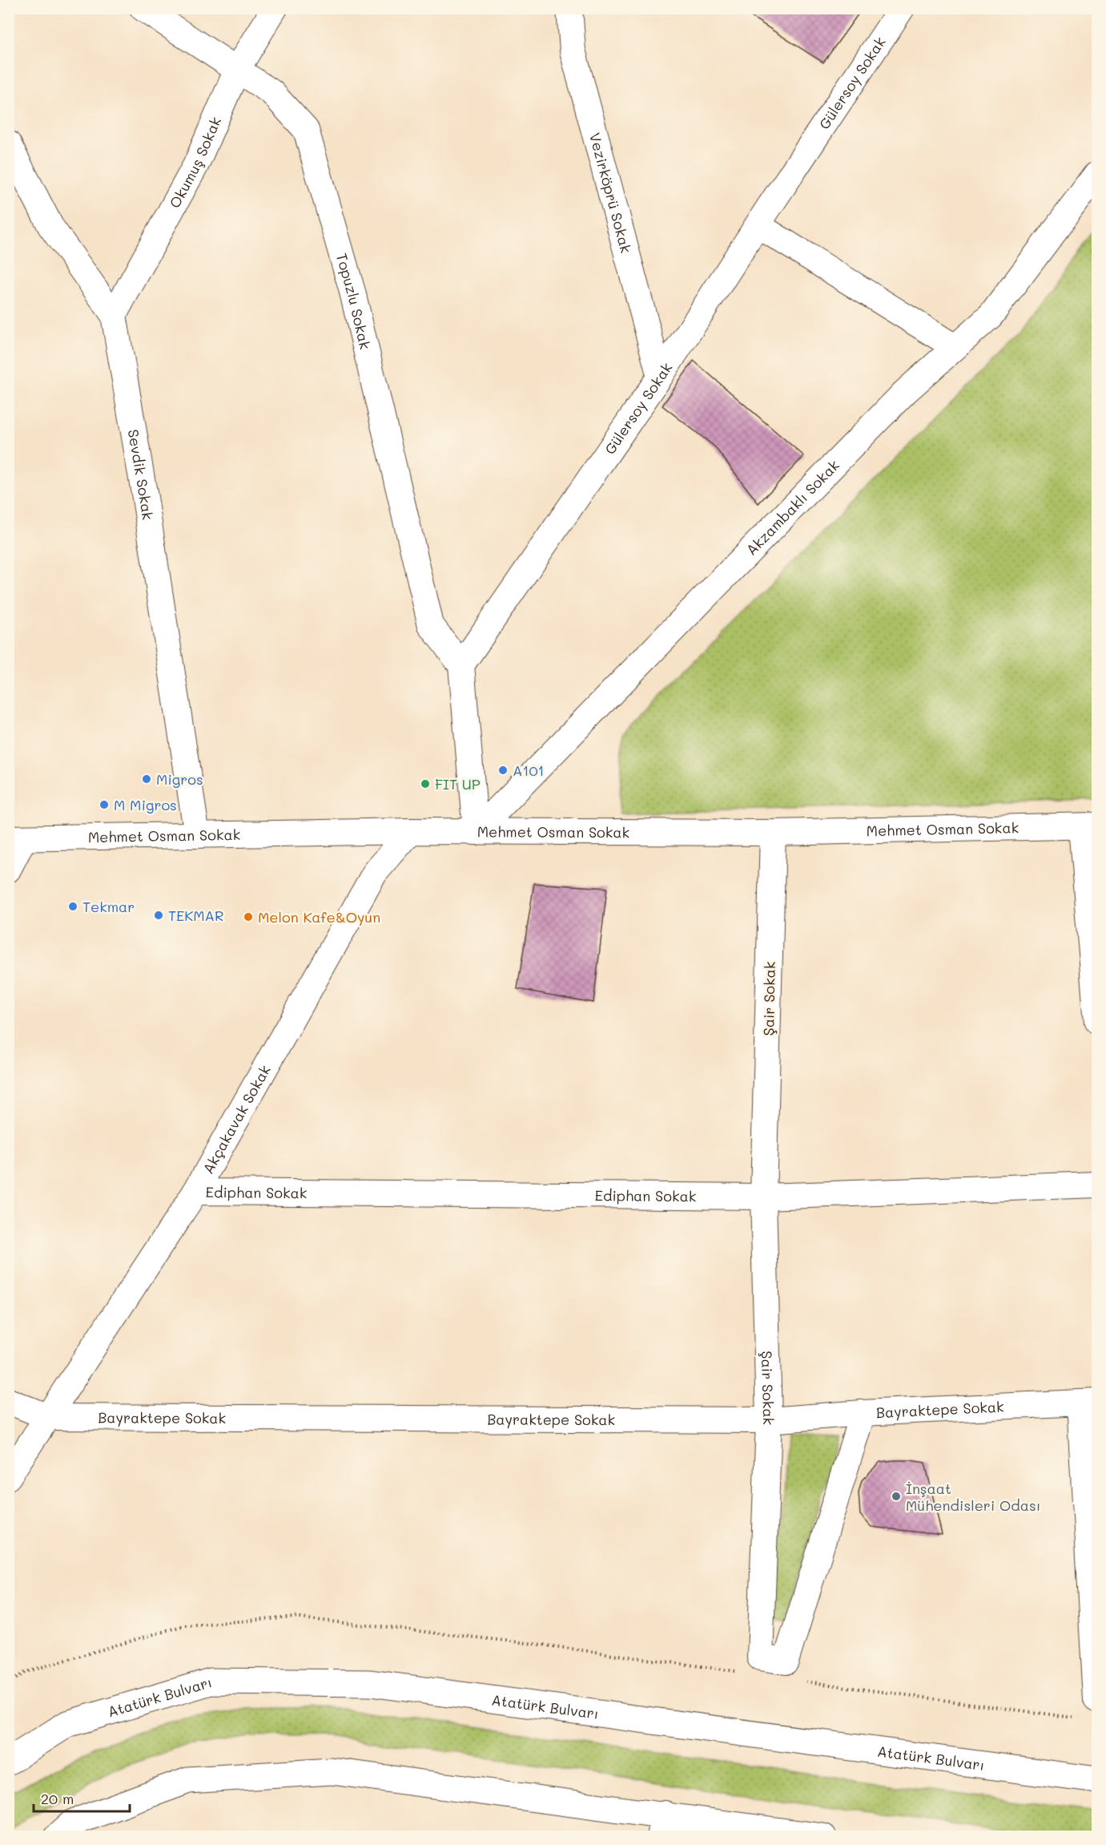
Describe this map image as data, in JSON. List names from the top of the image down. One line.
{"streets":{"main road":["Atatürk Bulvarı"],"street":["Gülersoy Sokak","Okumuş Sokak","Vezirköprü Sokak","Topuzlu Sokak","Sevdik Sokak","Akzambaklı Sokak","Mehmet Osman Sokak","Şair Sokak","Akçakavak Sokak","Ediphan Sokak","Bayraktepe Sokak"]},"crossings":[["Gülersoy Sokak","Vezirköprü Sokak"],["Gülersoy Sokak","Topuzlu Sokak"],["Okumuş Sokak","Topuzlu Sokak"],["Okumuş Sokak","Sevdik Sokak"],["Sevdik Sokak","Mehmet Osman Sokak"],["Akzambaklı Sokak","Mehmet Osman Sokak"],["Mehmet Osman Sokak","Şair Sokak"],["Mehmet Osman Sokak","Akçakavak Sokak"],["Şair Sokak","Ediphan Sokak"],["Şair Sokak","Bayraktepe Sokak"],["Akçakavak Sokak","Ediphan Sokak"],["Akçakavak Sokak","Bayraktepe Sokak"]],"places":["A101","Migros","FIT UP","M Migros","Tekmar","TEKMAR","Melon Kafe&Oyun","İnşaat Mühendisleri Odası"],"scale_bar":"20 m"}
